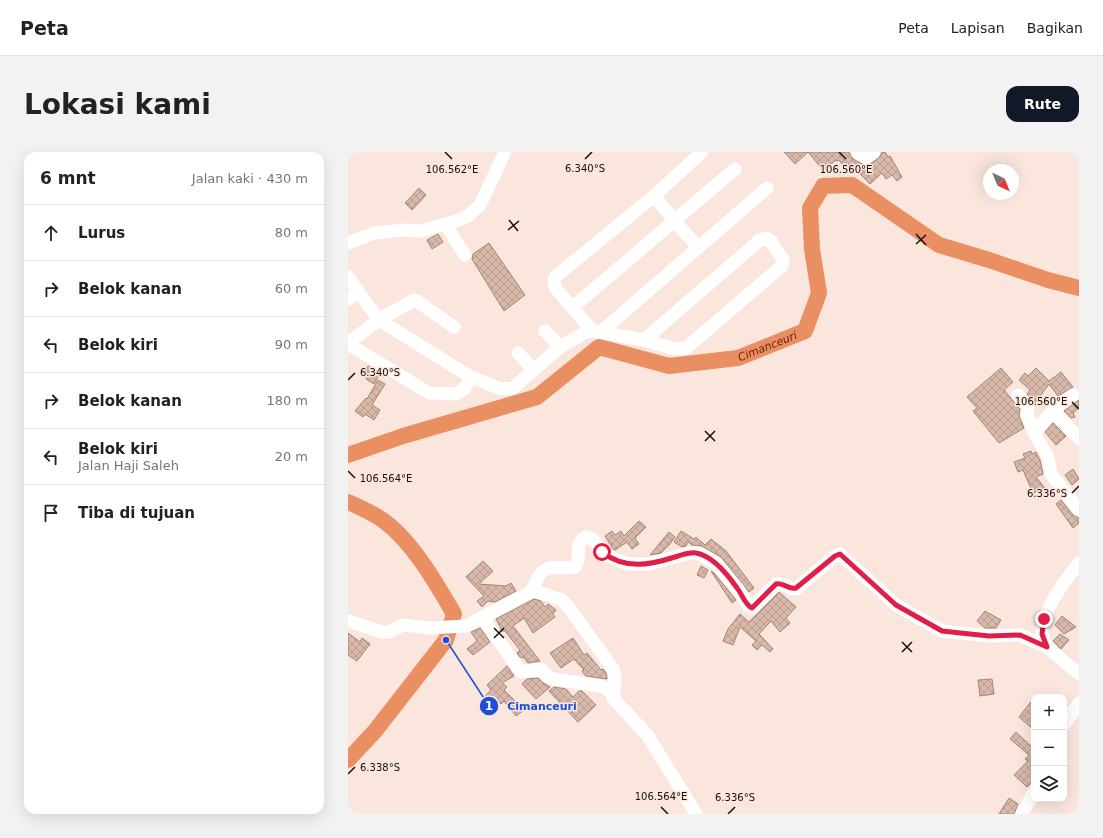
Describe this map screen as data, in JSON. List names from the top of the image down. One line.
{"water":["Cimanceuri"],"places":["Cimanceuri"],"north":"bottom right","page":{"header":"Peta","nav":["Peta","Lapisan","Bagikan"],"buttons":"Rute","title":"Lokasi kami","heading":["6 mnt","Jalan kaki · 430 m"],"list":[["Lurus","80 m"],["Belok kanan","60 m"],["Belok kiri","90 m"],["Belok kanan","180 m"],["Belok kiri","Jalan Haji Saleh","20 m"],"Tiba di tujuan"],"map_buttons":["+","−"]},"coordinates":["6.340°S","106.562°E","106.560°E","106.564°E","6.336°S","6.338°S"]}
